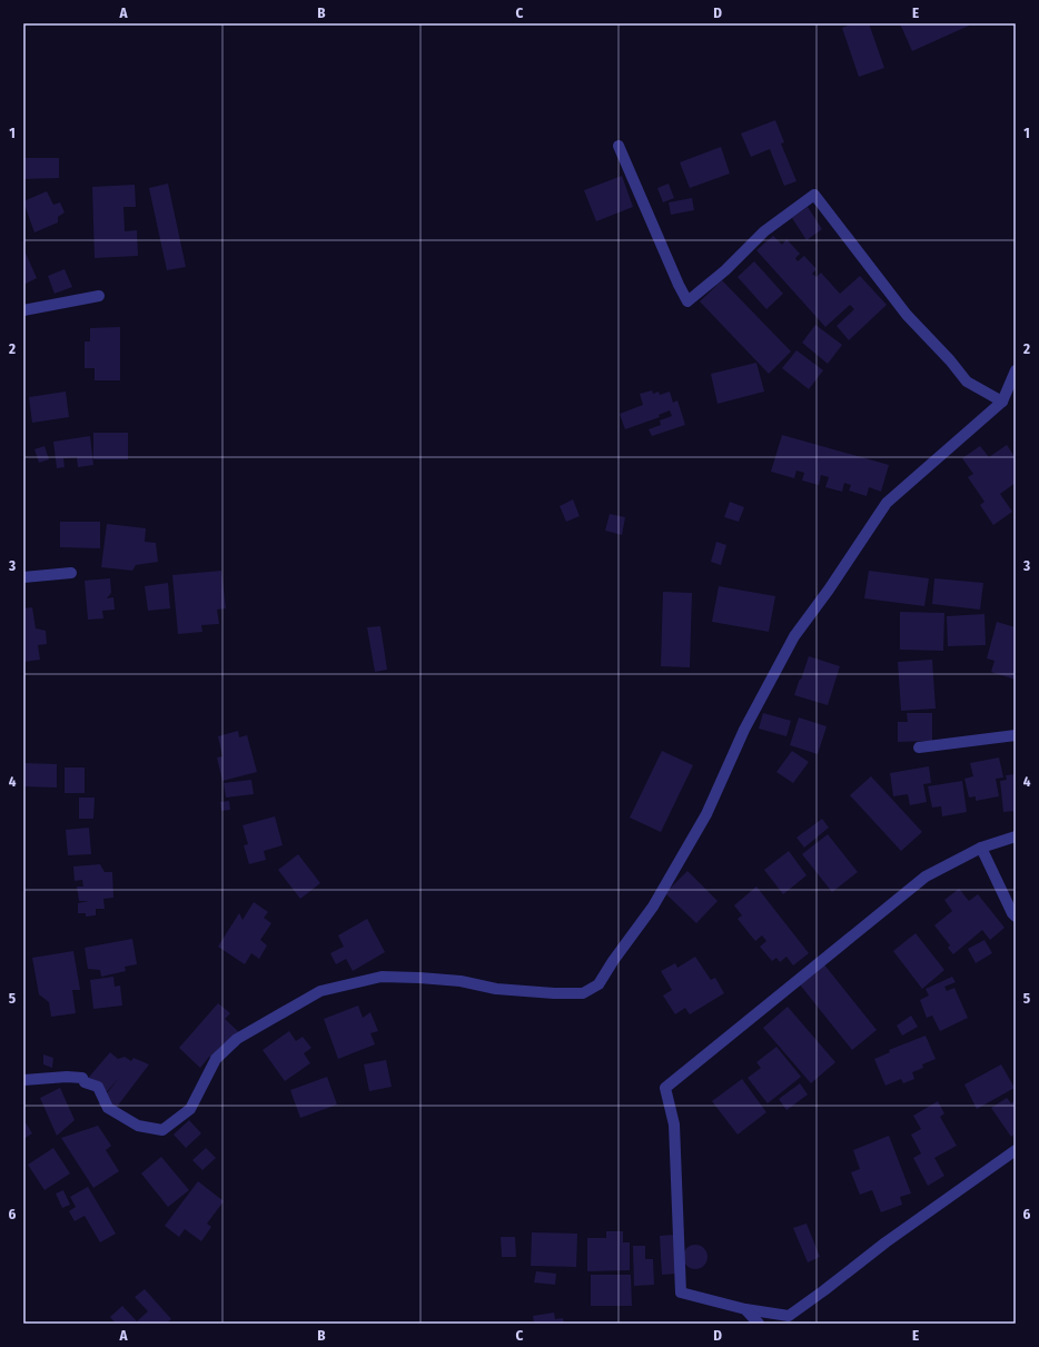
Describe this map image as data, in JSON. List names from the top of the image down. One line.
{"grid":{"columns":["A","B","C","D","E"],"rows":["1","2","3","4","5","6"]}}
